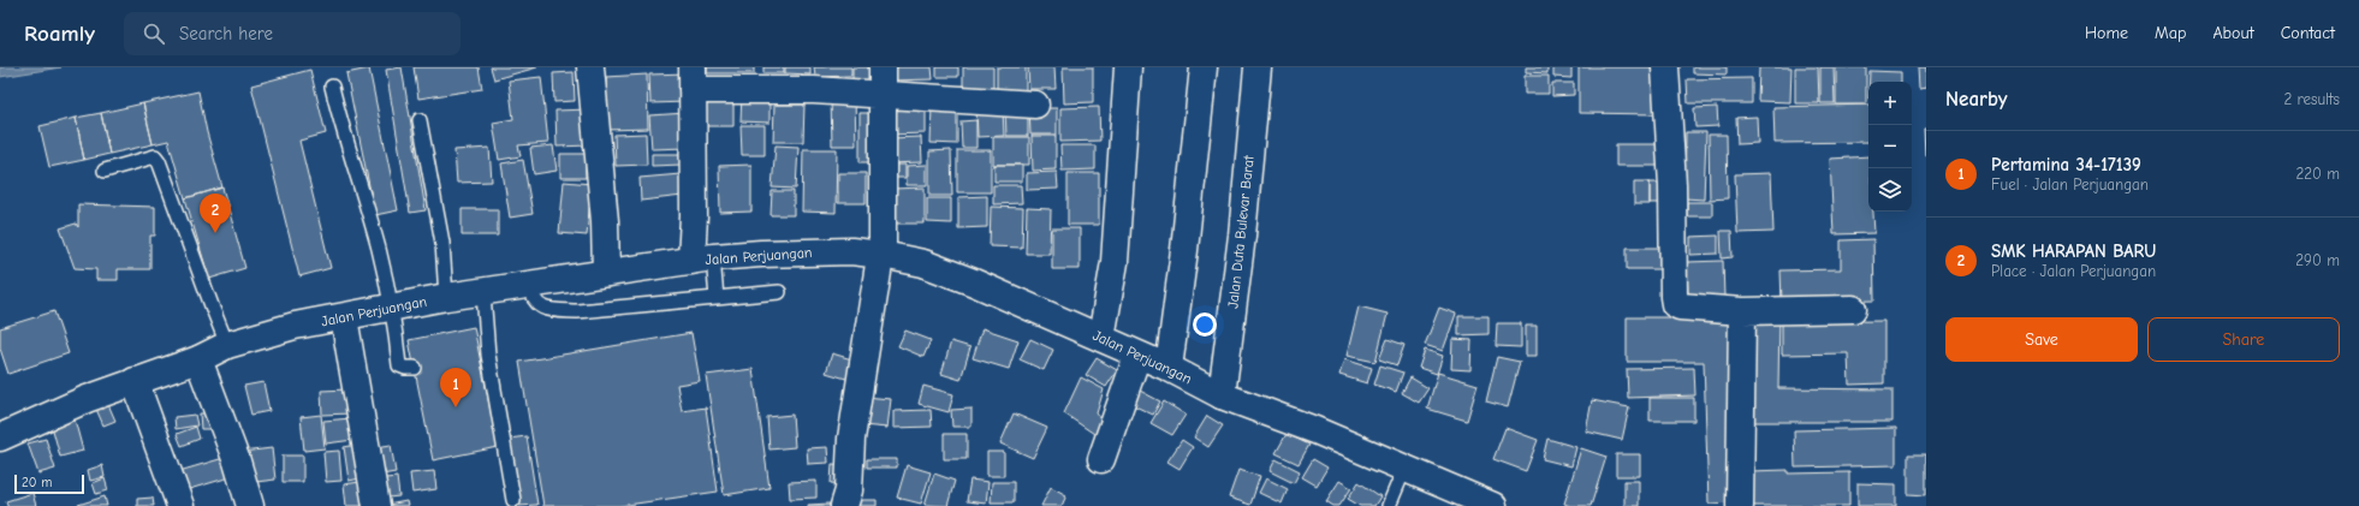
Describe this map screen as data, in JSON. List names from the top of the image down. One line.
{"streets":{"street":["Jalan Duta Bulevar Barat","Jalan Perjuangan"]},"crossings":[["Jalan Duta Bulevar Barat","Jalan Perjuangan"]],"scale_bar":"20 m","page":{"header":"Roamly","search":"Search here","nav":["Home","Map","About","Contact"],"heading":["Nearby","2 results"],"map_buttons":["+","−"],"list":[{"mark":"1","name":"Pertamina 34-17139","note":"Fuel · Jalan Perjuangan","value":"220 m"},{"mark":"2","name":"SMK HARAPAN BARU","note":"Place · Jalan Perjuangan","value":"290 m"}],"pins":["2","1"],"buttons":["Save","Share"],"scale":"20 m"}}
